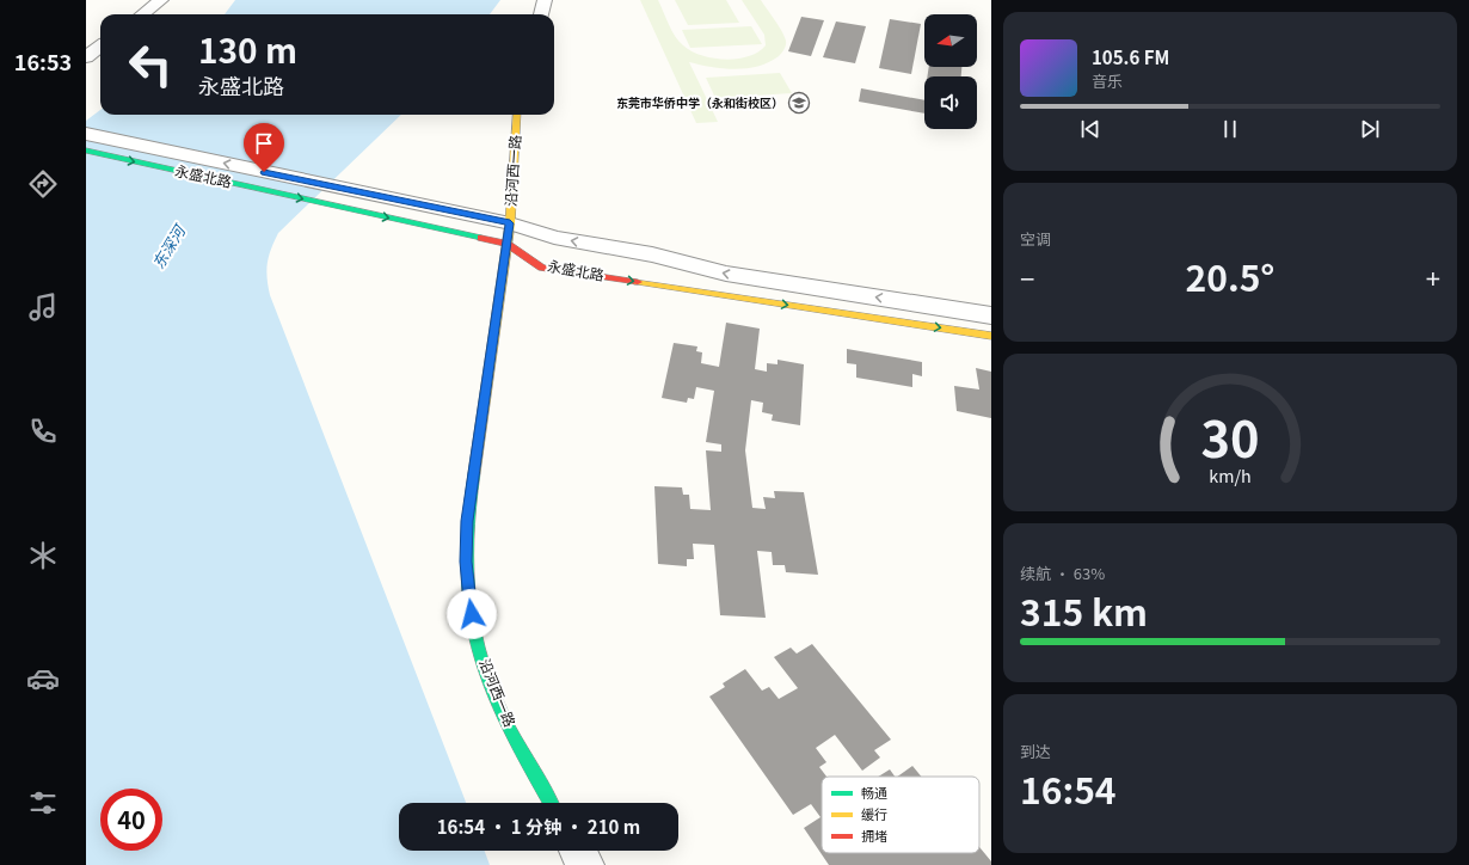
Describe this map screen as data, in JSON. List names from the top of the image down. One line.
{"streets":{"street":["沿河西一路","永盛北路"]},"crossings":[["沿河西一路","永盛北路"]],"water":["东深河"],"places":{"school or university":["东莞市华侨中学（永和街校区）"]},"legend":["畅通","缓行","拥堵"],"north":"left","page":{"tabs":"16:53","turn":["130 m","永盛北路"],"song":["105.6 FM","音乐"],"tile":["空调",["续航 · 63%","315 km"],["到达","16:54"]],"heat":["−","20.5°","+"],"limit":"40","trip":"16:54 · 1 分钟 · 210 m","gauge":["30","km/h"]}}
